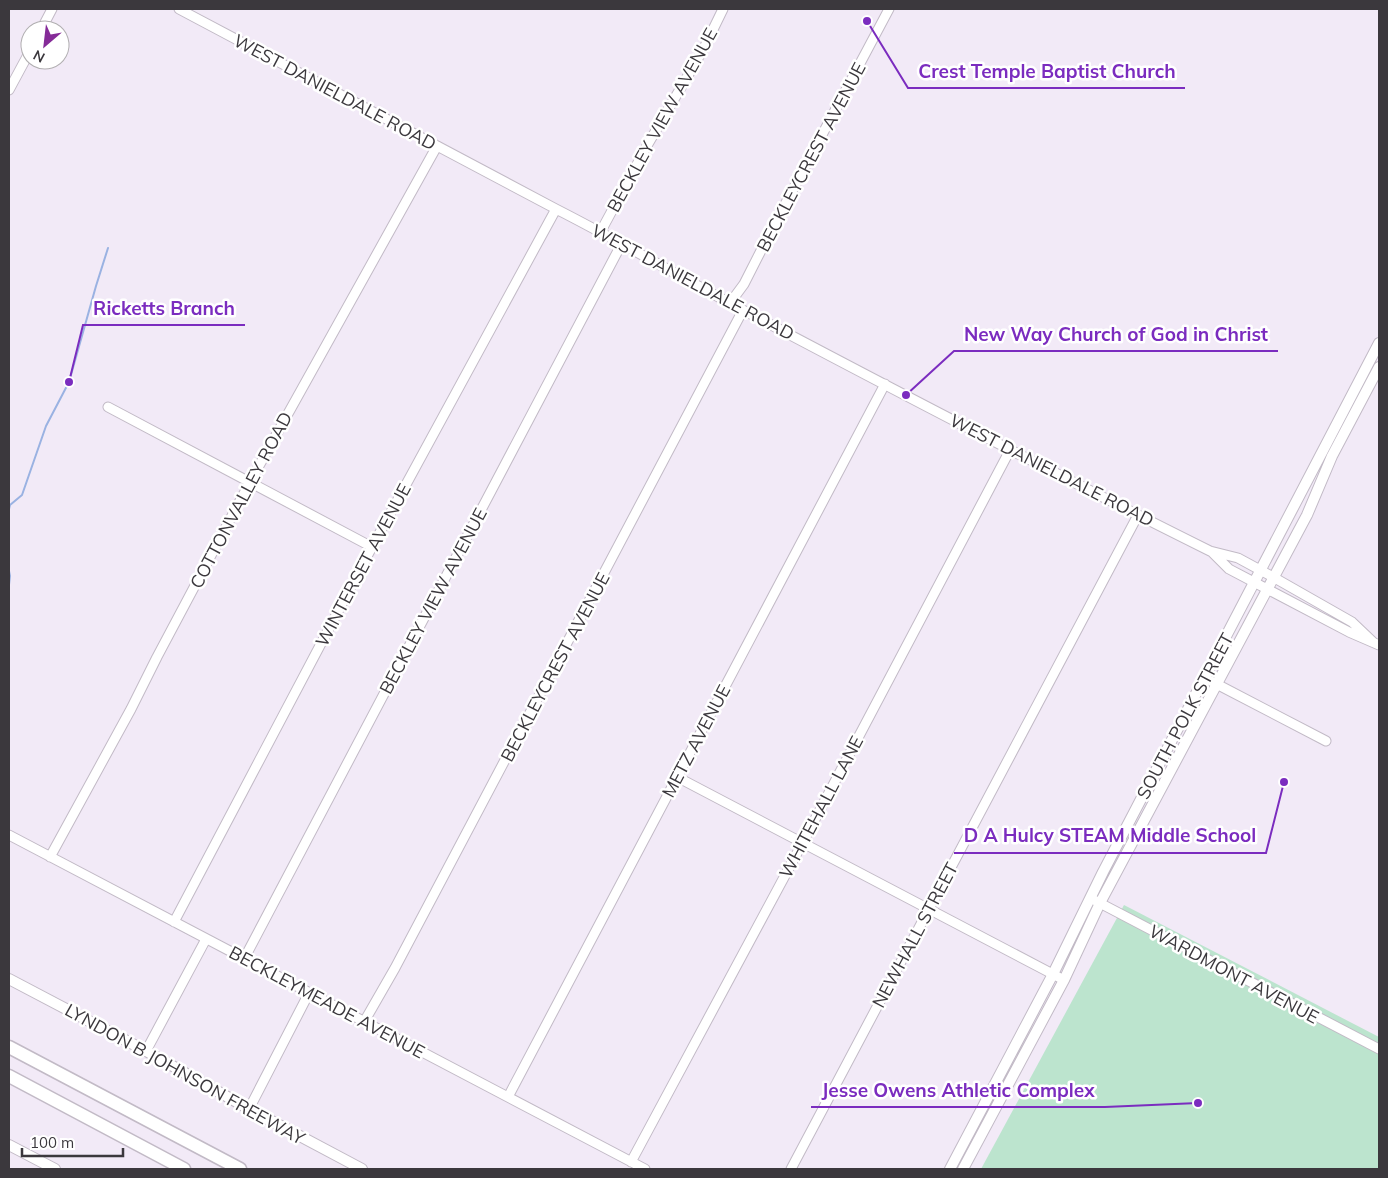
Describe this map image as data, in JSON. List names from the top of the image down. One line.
{"streets":{"main road":["SOUTH POLK STREET","LYNDON B JOHNSON FREEWAY"],"street":["WEST DANIELDALE ROAD","BECKLEY VIEW AVENUE","BECKLEYCREST AVENUE","COTTONVALLEY ROAD","WINTERSET AVENUE","METZ AVENUE","WHITEHALL LANE","NEWHALL STREET","WARDMONT AVENUE","BECKLEYMEADE AVENUE"]},"crossings":[["WEST DANIELDALE ROAD","BECKLEY VIEW AVENUE"],["WEST DANIELDALE ROAD","BECKLEYCREST AVENUE"],["WEST DANIELDALE ROAD","COTTONVALLEY ROAD"],["WEST DANIELDALE ROAD","WINTERSET AVENUE"],["WEST DANIELDALE ROAD","SOUTH POLK STREET"],["WEST DANIELDALE ROAD","METZ AVENUE"],["WEST DANIELDALE ROAD","WHITEHALL LANE"],["WEST DANIELDALE ROAD","NEWHALL STREET"],["BECKLEY VIEW AVENUE","BECKLEYMEADE AVENUE"],["BECKLEYCREST AVENUE","BECKLEYMEADE AVENUE"],["COTTONVALLEY ROAD","BECKLEYMEADE AVENUE"],["WINTERSET AVENUE","BECKLEYMEADE AVENUE"],["SOUTH POLK STREET","WARDMONT AVENUE"],["METZ AVENUE","BECKLEYMEADE AVENUE"],["WHITEHALL LANE","BECKLEYMEADE AVENUE"]],"places":["Crest Temple Baptist Church","Ricketts Branch","New Way Church of God in Christ","D A Hulcy STEAM Middle School","Jesse Owens Athletic Complex"],"scale_bar":"100 m","north":"bottom left"}
